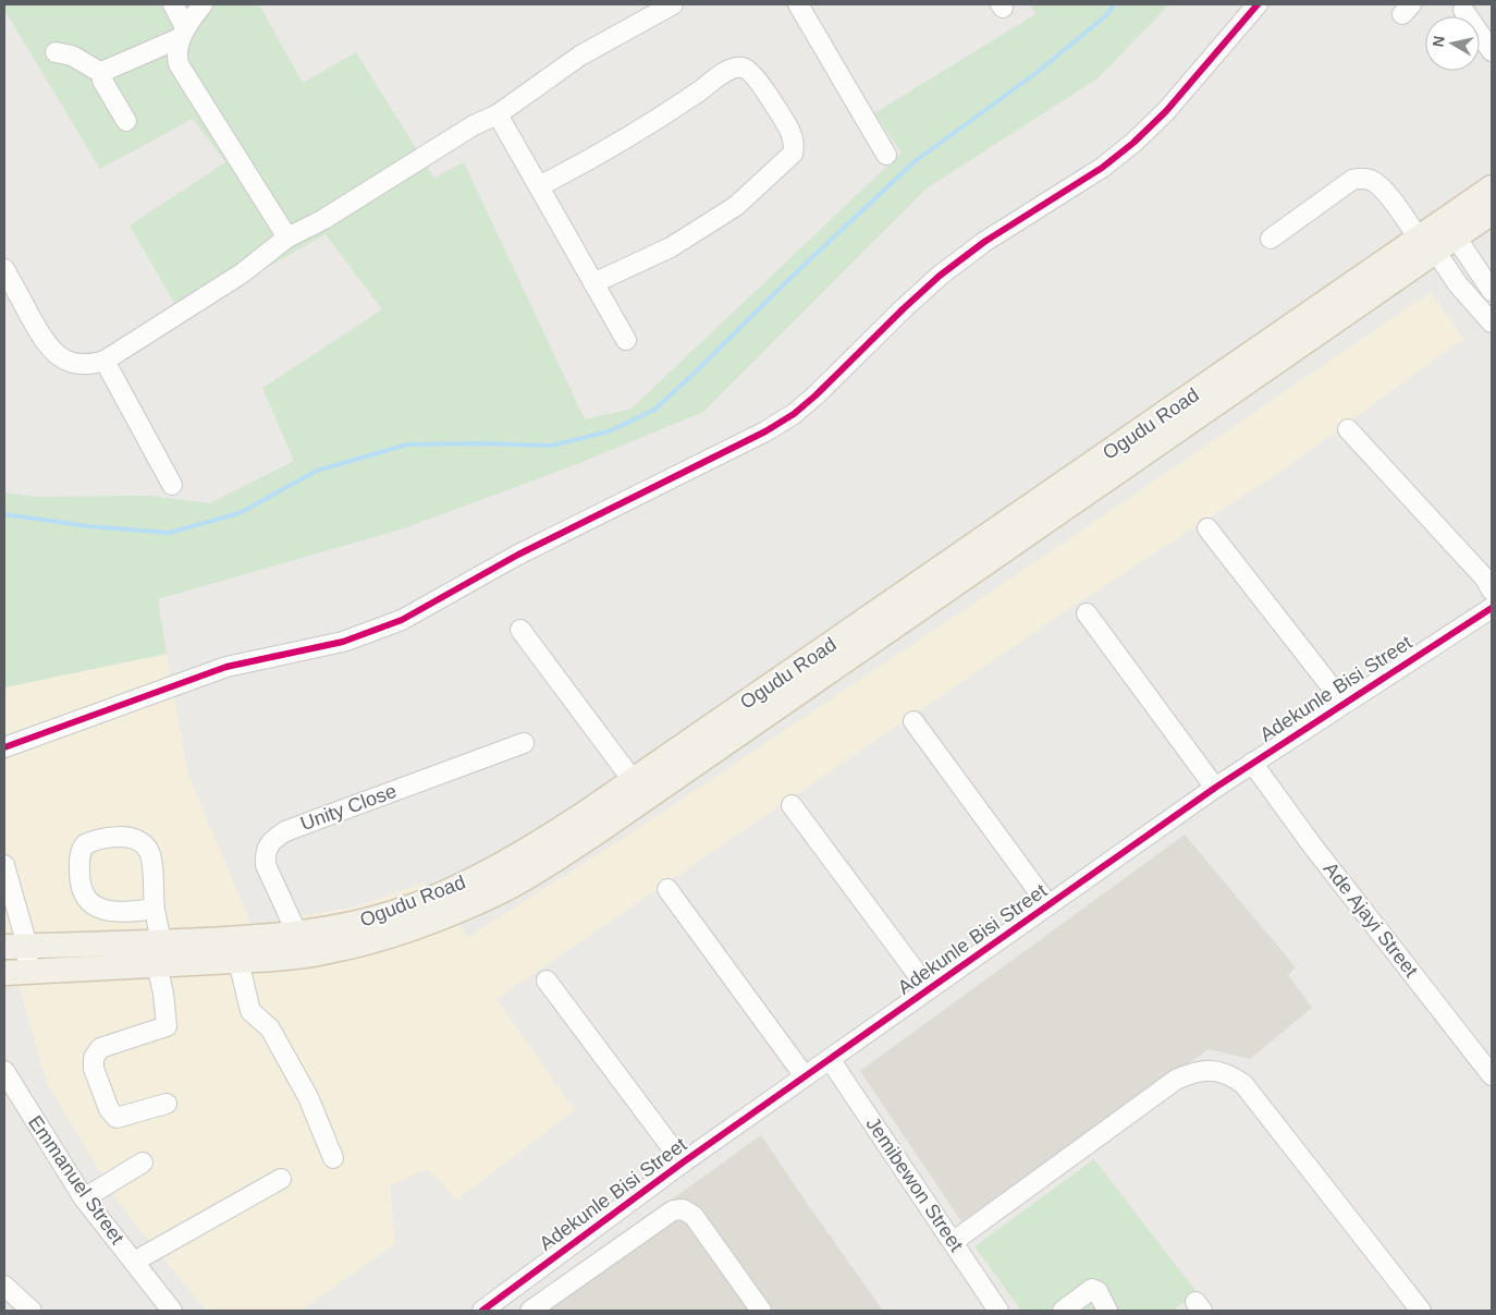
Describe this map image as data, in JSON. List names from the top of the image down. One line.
{"streets":{"main road":["Ogudu Road"],"street":["Adekunle Bisi Street","Unity Close","Ade Ajayi Street","Emmanuel Street","Jemibewon Street"]},"crossings":[["Ogudu Road","Unity Close"],["Adekunle Bisi Street","Ade Ajayi Street"],["Adekunle Bisi Street","Jemibewon Street"]],"north":"left"}
